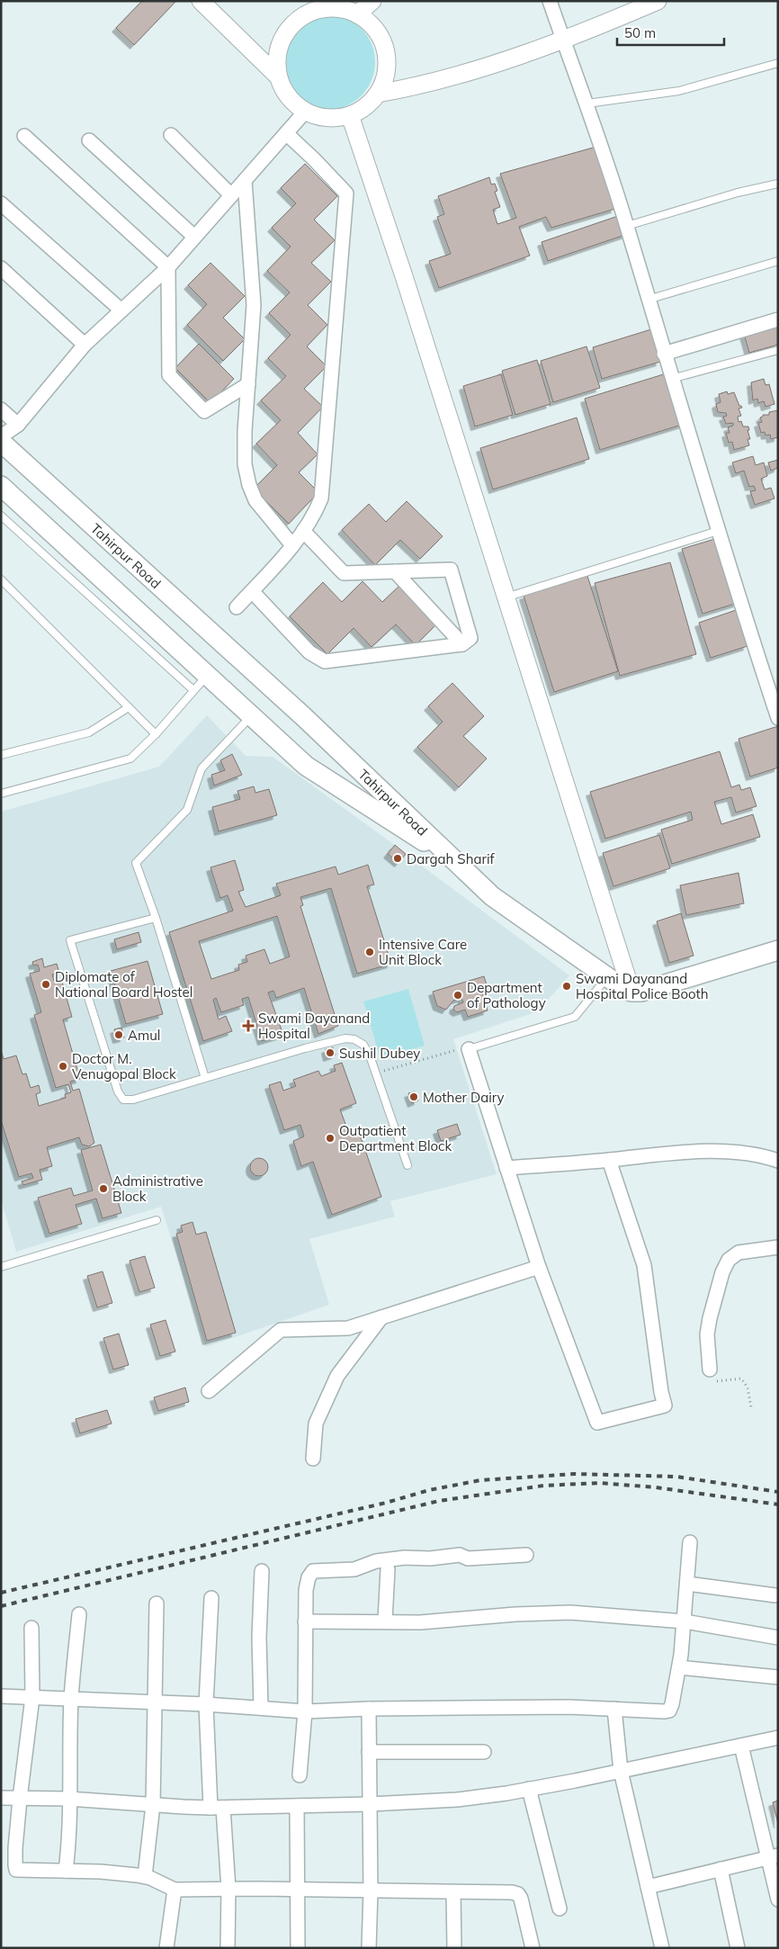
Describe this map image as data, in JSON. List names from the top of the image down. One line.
{"streets":{"main road":["Tahirpur Road"]},"places":{"other":["Dargah Sharif","Intensive Care Unit Block","Diplomate of National Board Hostel","Swami Dayanand Hospital Police Booth","Department of Pathology","Amul","Sushil Dubey","Doctor M. Venugopal Block","Mother Dairy","Outpatient Department Block","Administrative Block"],"health":["Swami Dayanand Hospital"]},"scale_bar":"50 m"}
